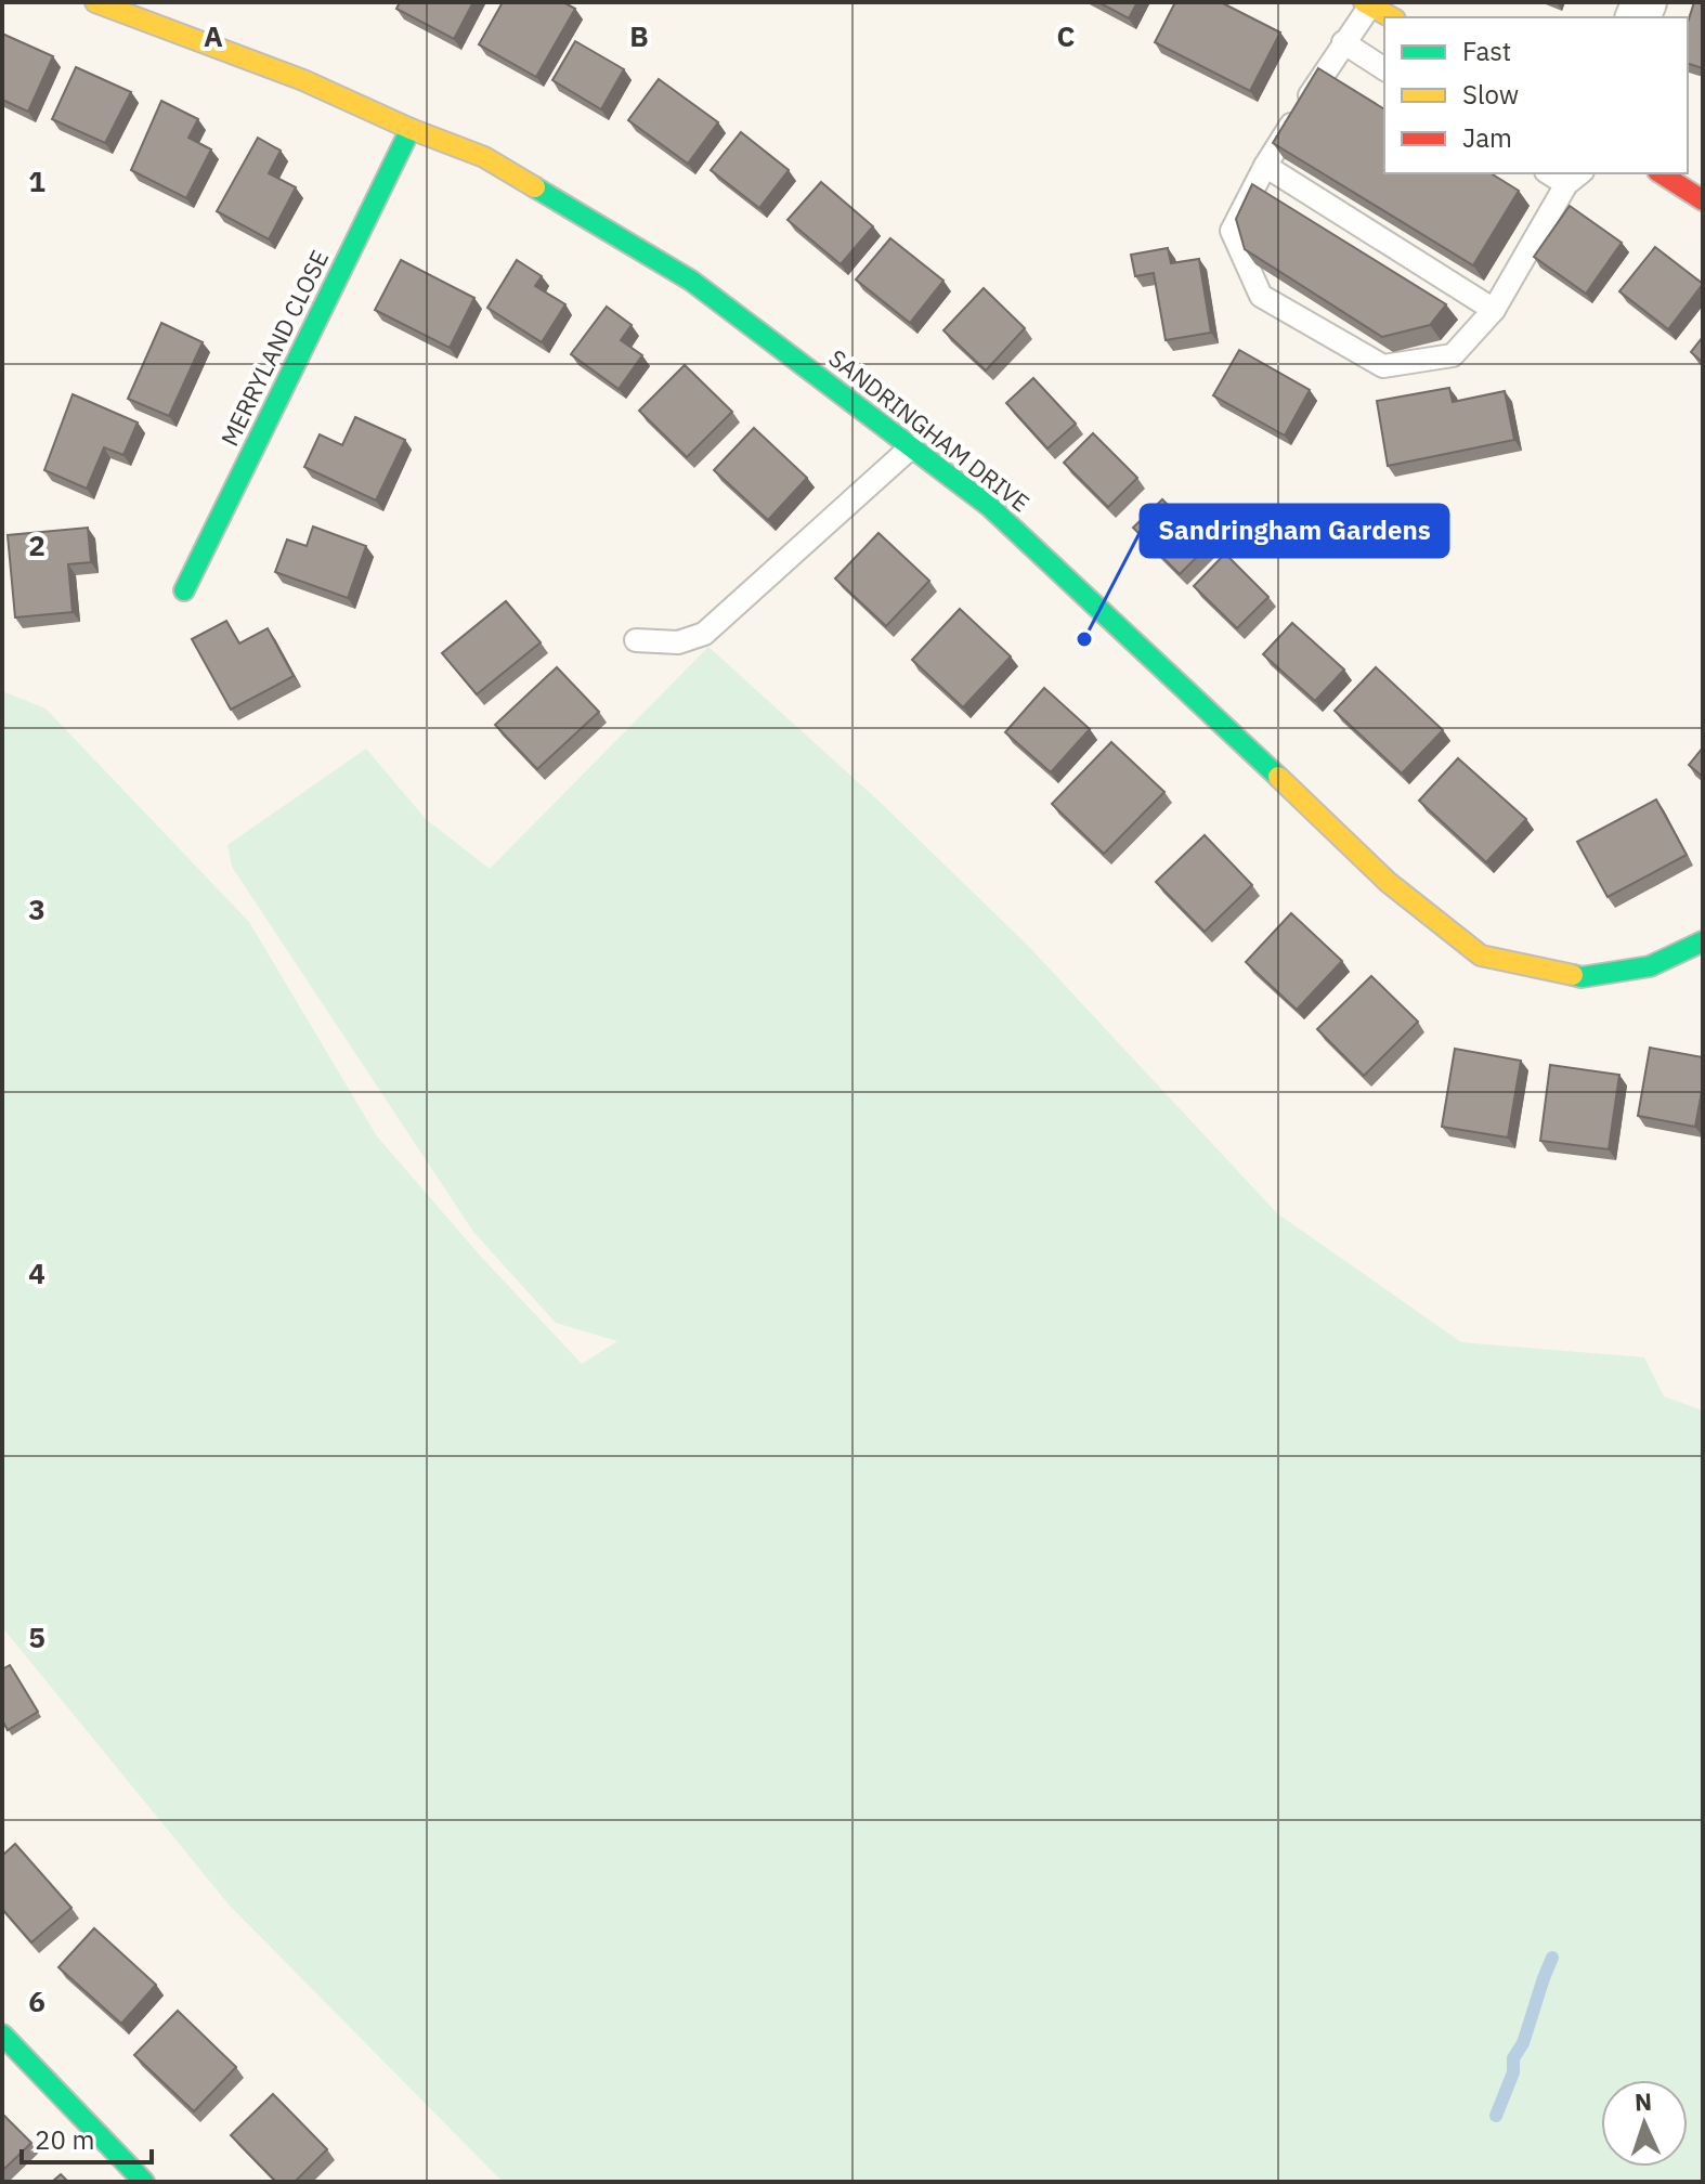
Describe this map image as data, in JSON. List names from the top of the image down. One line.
{"streets":{"street":["MERRYLAND CLOSE","SANDRINGHAM DRIVE"]},"crossings":[["MERRYLAND CLOSE","SANDRINGHAM DRIVE"]],"places":["Sandringham Gardens"],"legend":["Fast","Slow","Jam"],"scale_bar":"20 m","north":"top","grid":{"columns":["A","B","C"],"rows":["1","2","3","4","5","6"]}}
